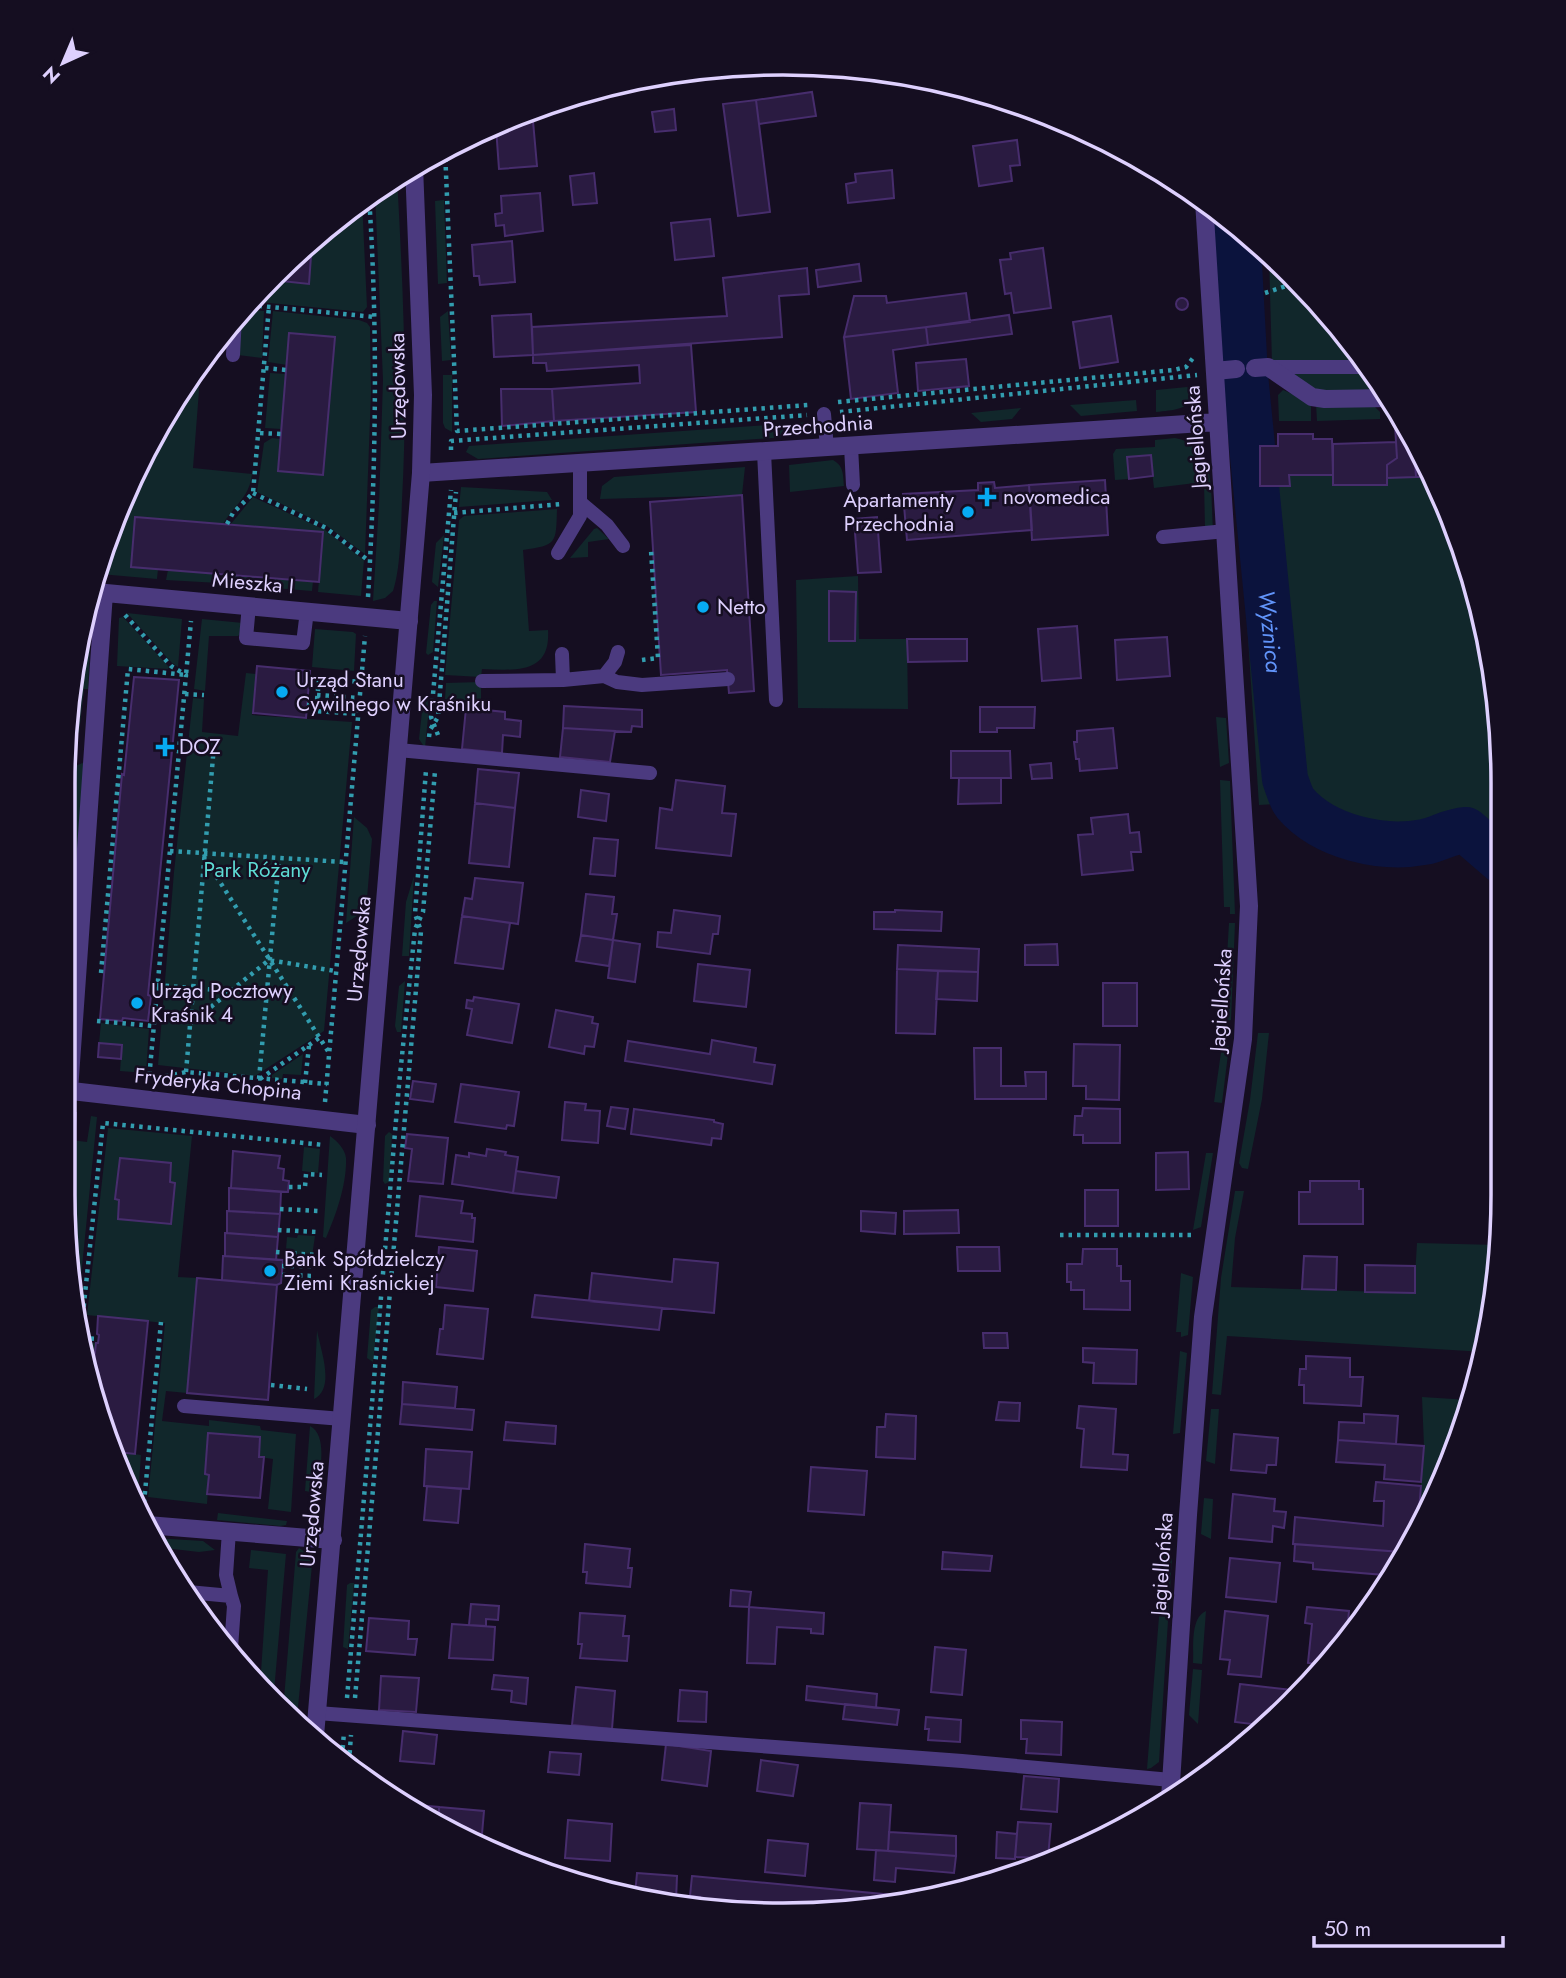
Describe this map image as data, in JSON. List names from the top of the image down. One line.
{"streets":{"street":["Urzędowska","Przechodnia","Jagiellońska","Mieszka I","Fryderyka Chopina"]},"crossings":[["Urzędowska","Przechodnia"],["Urzędowska","Mieszka I"],["Urzędowska","Fryderyka Chopina"],["Przechodnia","Jagiellońska"]],"water":["Wyżnica"],"parks":["Park Różany"],"places":{"health":["novomedica","DOZ"],"other":["Apartamenty Przechodnia","Netto","Urząd Stanu Cywilnego w Kraśniku","Urząd Pocztowy Kraśnik 4","Bank Spółdzielczy Ziemi Kraśnickiej"]},"scale_bar":"50 m","north":"bottom left"}
